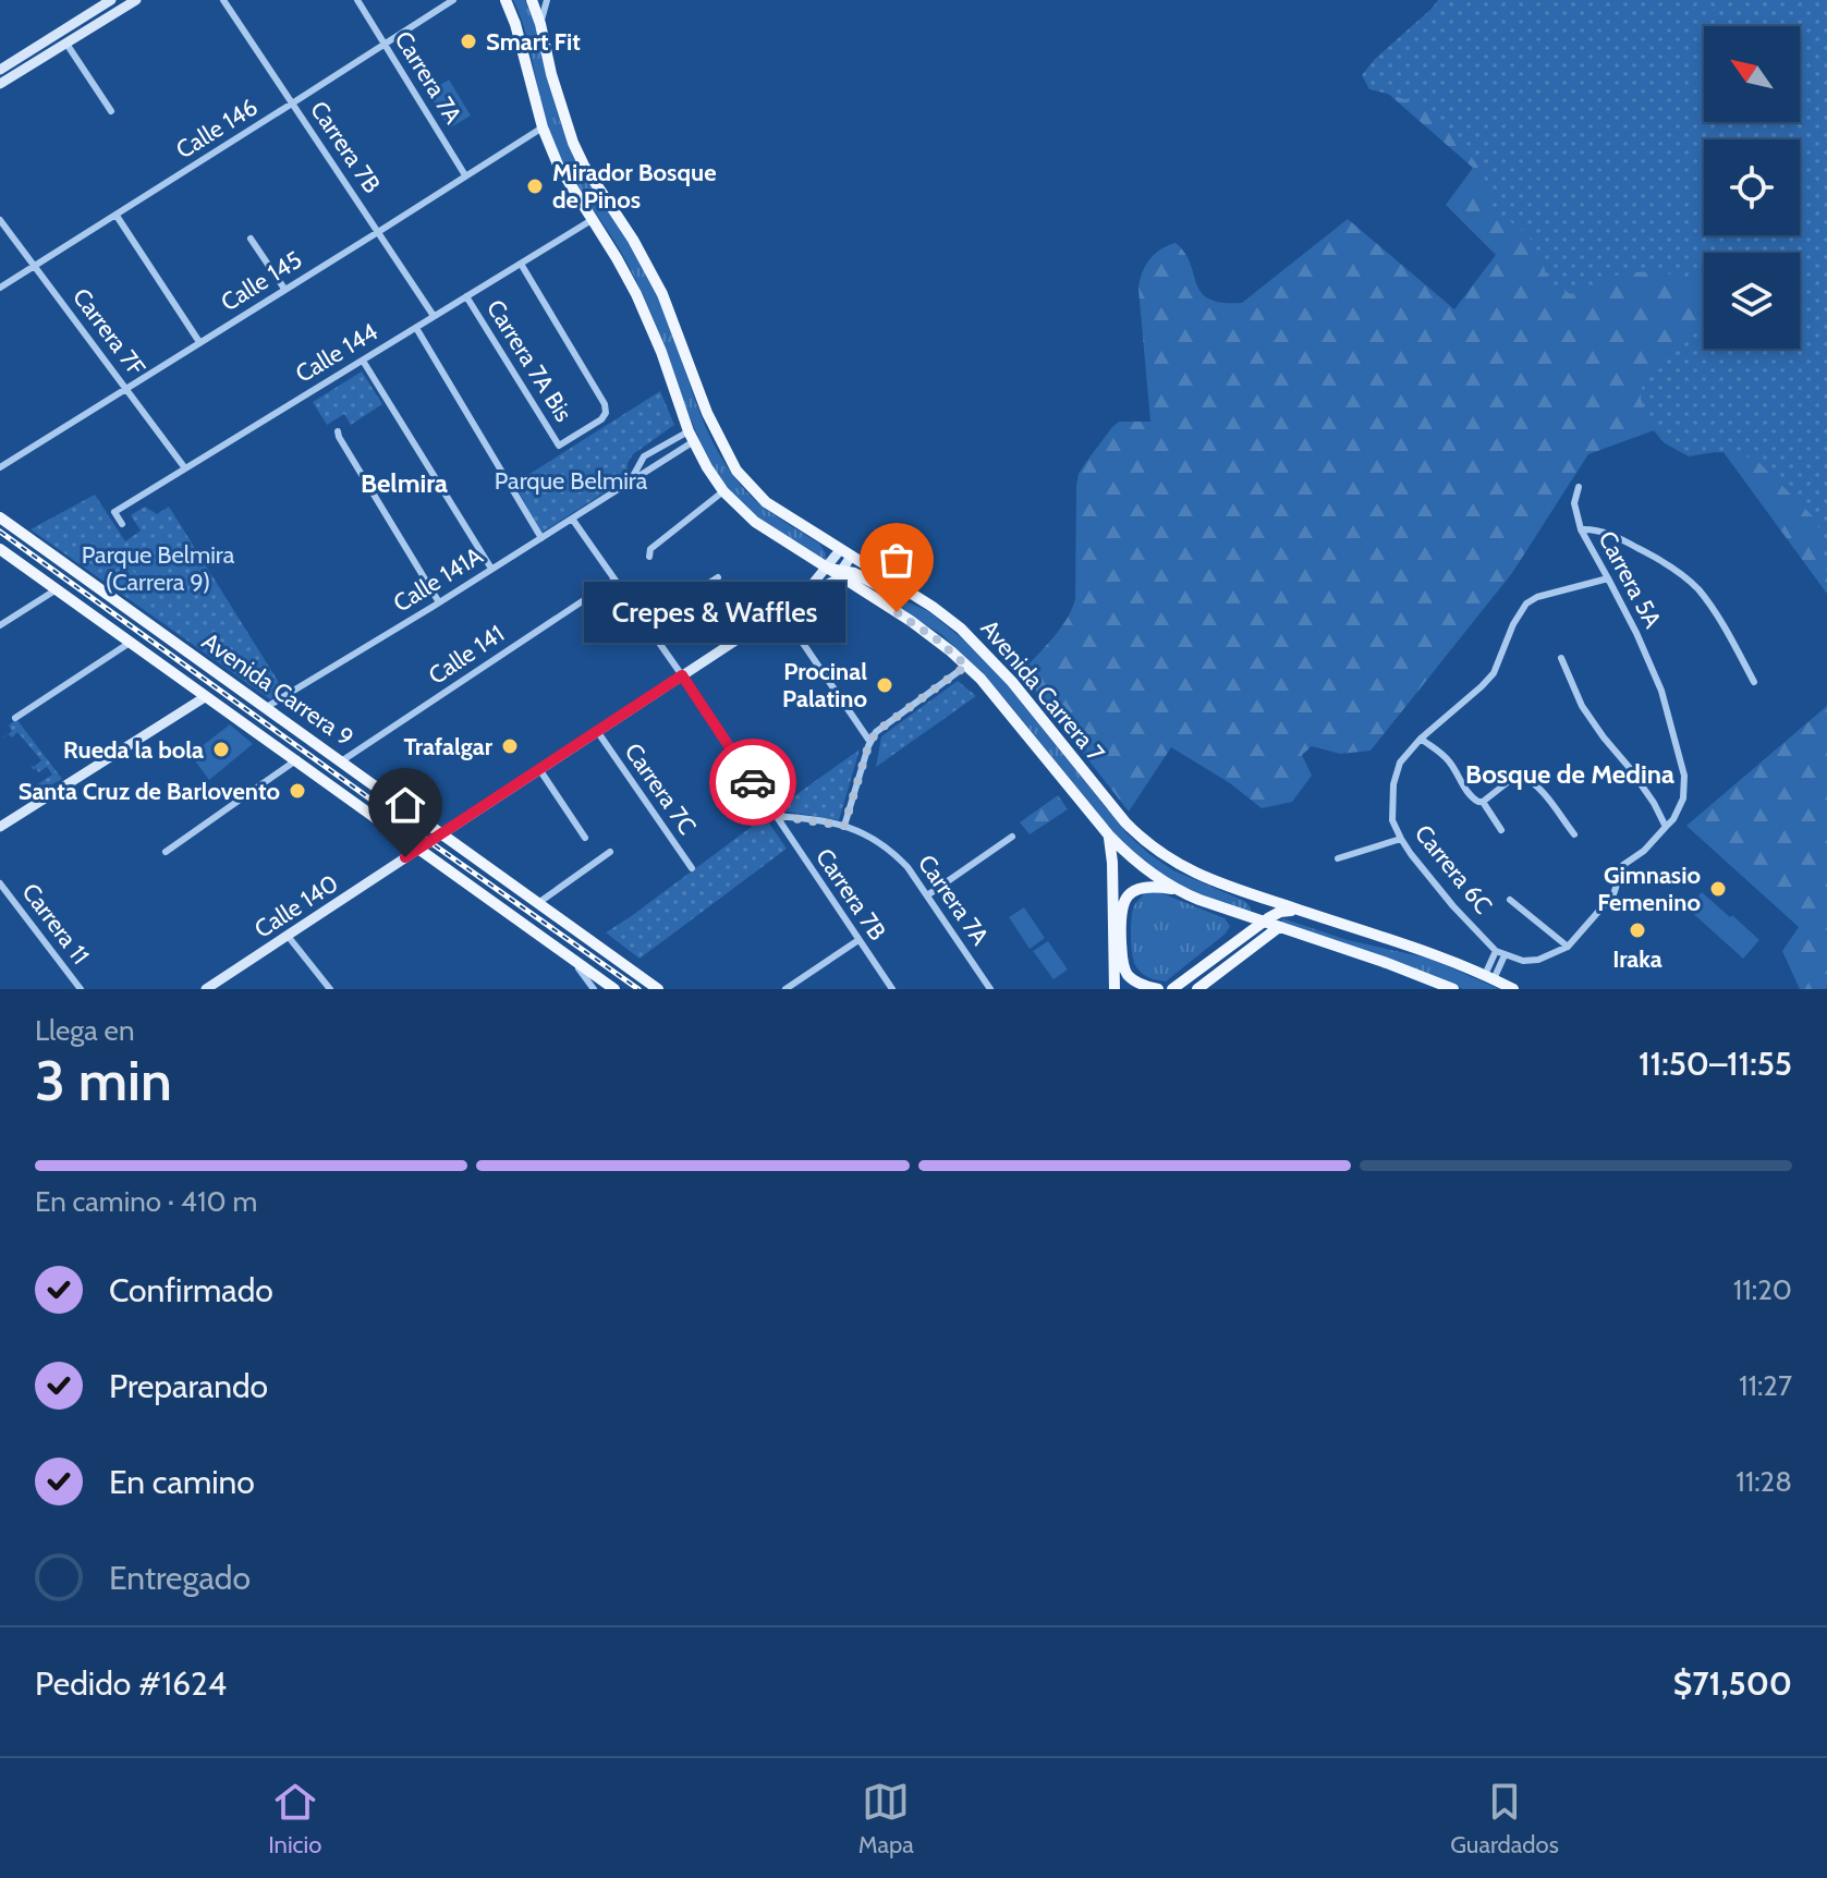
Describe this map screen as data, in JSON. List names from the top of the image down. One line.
{"streets":{"main road":["Avenida Carrera 9","Avenida Carrera 7"],"street":["Carrera 7A","Calle 146","Carrera 7B","Calle 145","Carrera 7F","Calle 144","Carrera 7A Bis","Calle 141A","Carrera 5A","Calle 141","Carrera 7C","Carrera 6C","Calle 140","Carrera 11"]},"crossings":[["Carrera 7A","Calle 146"],["Carrera 7A","Carrera 7B"],["Carrera 7A","Calle 145"],["Calle 146","Carrera 7B"],["Calle 146","Carrera 7F"],["Carrera 7B","Calle 145"],["Carrera 7B","Calle 144"],["Carrera 7B","Calle 141A"],["Carrera 7B","Calle 141"],["Carrera 7B","Calle 140"],["Calle 145","Carrera 7F"],["Calle 145","Avenida Carrera 7"],["Carrera 7F","Calle 144"],["Calle 144","Carrera 7A Bis"],["Calle 144","Avenida Carrera 7"],["Calle 141A","Avenida Carrera 9"],["Calle 141A","Avenida Carrera 7"],["Carrera 5A","Carrera 6C"],["Calle 141","Avenida Carrera 9"],["Avenida Carrera 9","Calle 140"],["Avenida Carrera 7","Calle 140"],["Carrera 7C","Calle 140"]],"districts":["Belmira","Bosque de Medina"],"parks":["Parque Belmira","Parque Belmira (Carrera 9)"],"places":["Smart Fit","Mirador Bosque de Pinos","Crepes & Waffles","Procinal Palatino","Trafalgar","Rueda la bola","Santa Cruz de Barlovento","Gimnasio Femenino","Iraka"],"north":"top left","page":{"bubble":"Crepes & Waffles","heading":["3 min","Llega en","11:50–11:55"],"panel":["Pedido #1624","$71,500"],"bar":"En camino · 410 m","list":[["Confirmado","11:20"],["Preparando","11:27"],["En camino","11:28"],"Entregado"],"tabs":["Inicio","Mapa","Guardados"]}}
